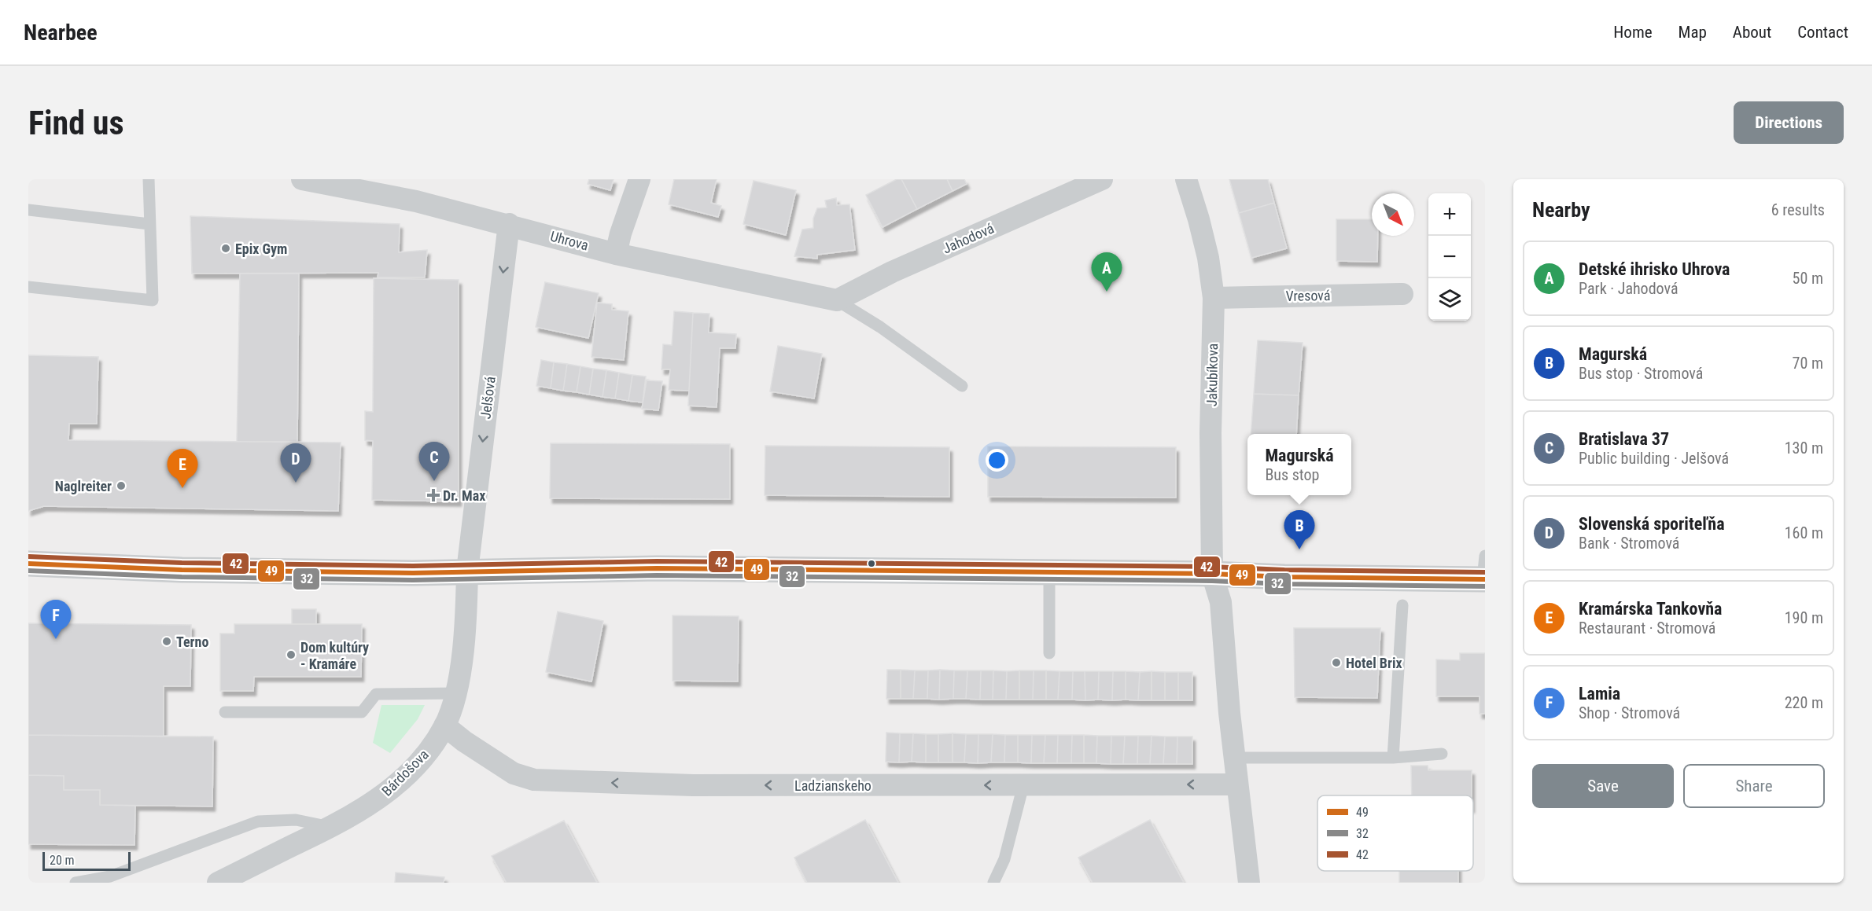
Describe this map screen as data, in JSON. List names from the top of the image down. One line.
{"streets":{"street":["Jahodová","Uhrova","Vresová","Jakubíkova","Jelšová","Bárdošova","Ladzianskeho"]},"crossings":[["Jahodová","Uhrova"],["Uhrova","Jelšová"],["Vresová","Jakubíkova"],["Jakubíkova","Ladzianskeho"],["Jelšová","Bárdošova"],["Bárdošova","Ladzianskeho"]],"one_way":["Jelšová","Ladzianskeho"],"places":{"other":["Epix Gym","Naglreiter","Terno","Dom kultúry - Kramáre","Hotel Brix"],"health":["Dr. Max"]},"lines":["transit line 42","transit line 49","transit line 32"],"legend":["49","32","42"],"scale_bar":"20 m","north":"bottom right","page":{"header":"Nearbee","nav":["Home","Map","About","Contact"],"buttons":["Directions",["Save","Share"]],"title":"Find us","heading":["Nearby","6 results"],"map_buttons":["+","−"],"list":[{"mark":"A","name":"Detské ihrisko Uhrova","note":"Park · Jahodová","value":"50 m"},{"mark":"B","name":"Magurská","note":"Bus stop · Stromová","value":"70 m"},{"mark":"C","name":"Bratislava 37","note":"Public building · Jelšová","value":"130 m"},{"mark":"D","name":"Slovenská sporiteľňa","note":"Bank · Stromová","value":"160 m"},{"mark":"E","name":"Kramárska Tankovňa","note":"Restaurant · Stromová","value":"190 m"},{"mark":"F","name":"Lamia","note":"Shop · Stromová","value":"220 m"}],"pins":["A","C","D","E","B","F"],"popup":["Magurská","Bus stop"],"scale":"20 m"}}
